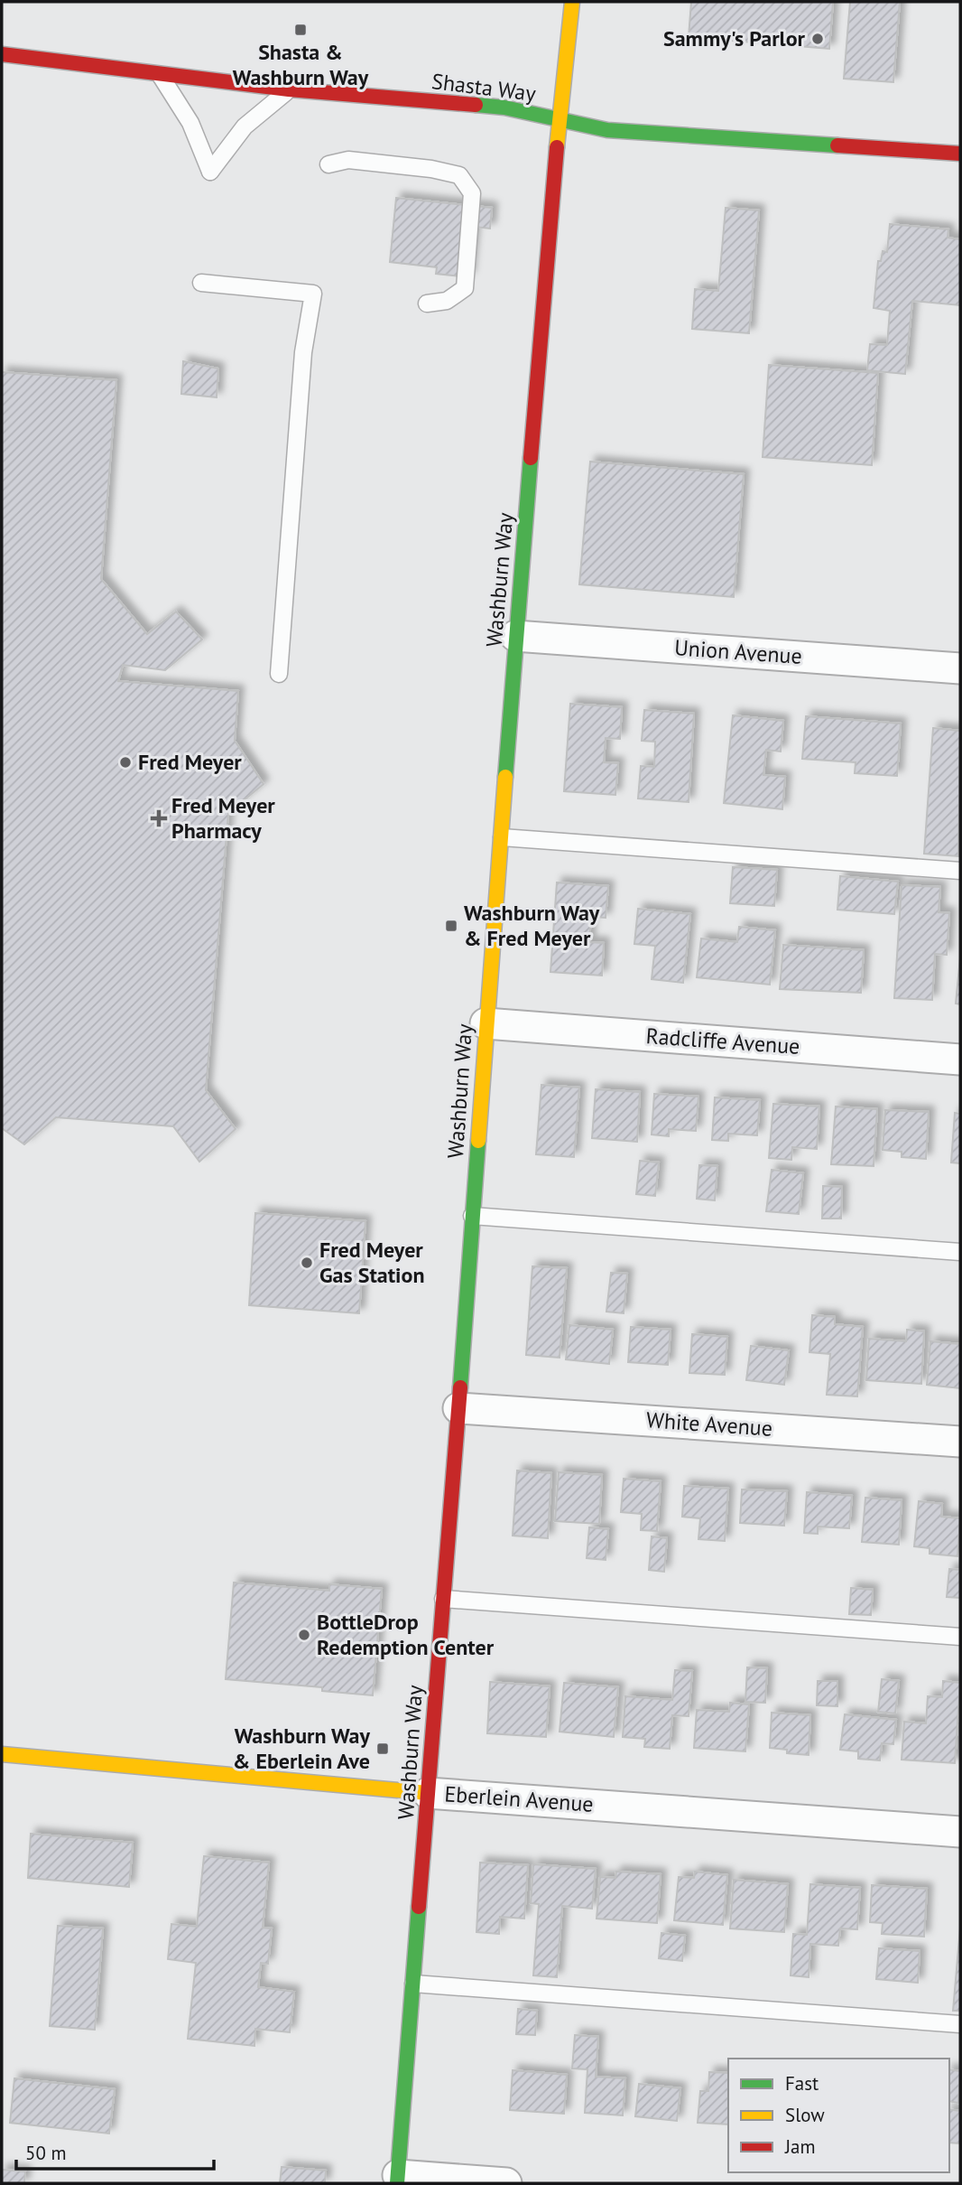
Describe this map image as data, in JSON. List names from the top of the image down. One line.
{"streets":{"main road":["Shasta Way","Washburn Way","Eberlein Avenue"],"street":["Union Avenue","Radcliffe Avenue","White Avenue"]},"crossings":[["Shasta Way","Washburn Way"],["Washburn Way","Union Avenue"],["Washburn Way","Radcliffe Avenue"],["Washburn Way","White Avenue"],["Washburn Way","Eberlein Avenue"]],"places":{"transit":["Shasta & Washburn Way","Washburn Way & Fred Meyer","Washburn Way & Eberlein Ave"],"other":["Sammy's Parlor","Fred Meyer","Fred Meyer Gas Station","BottleDrop Redemption Center"],"health":["Fred Meyer Pharmacy"]},"legend":["Fast","Slow","Jam"],"scale_bar":"50 m"}
